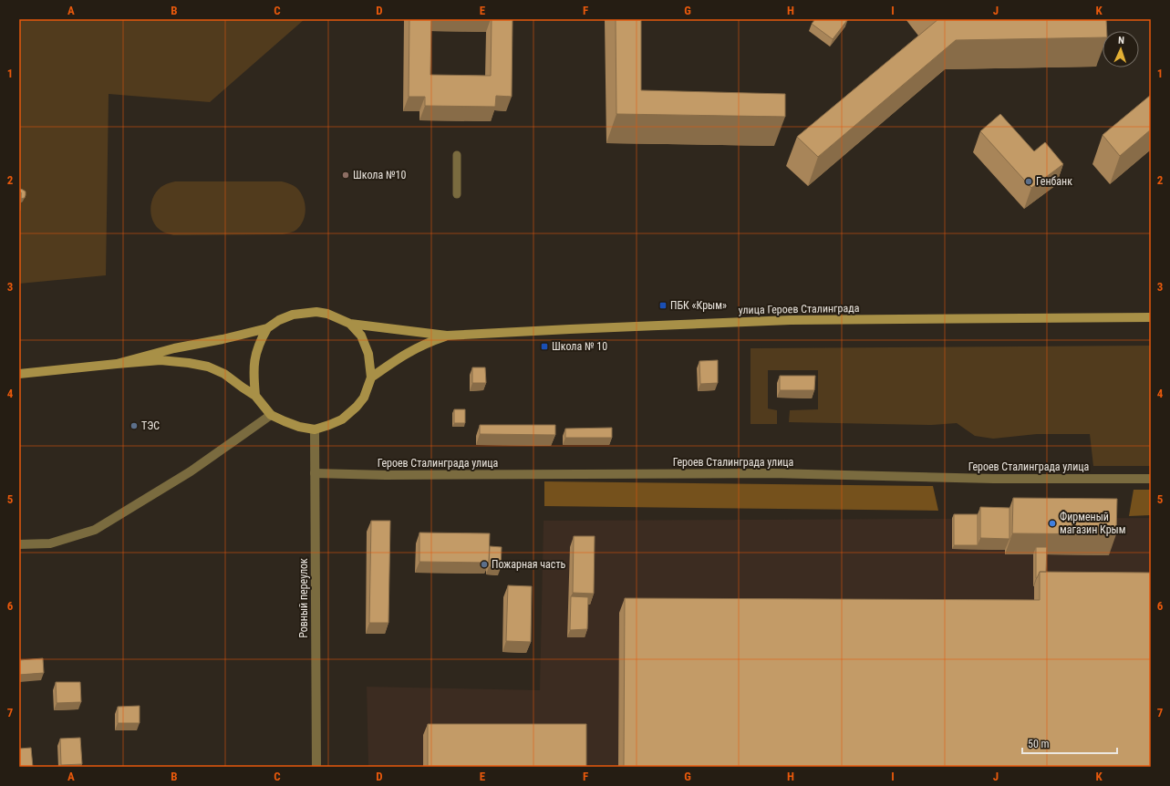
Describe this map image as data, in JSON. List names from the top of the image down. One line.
{"streets":{"main road":["улица Героев Сталинграда"],"street":["Героев Сталинграда улица","Ровный переулок"]},"crossings":[["улица Героев Сталинграда","Ровный переулок"],["Героев Сталинграда улица","Ровный переулок"]],"places":{"other":["Школа №10","Генбанк","ТЭС","Фирменый магазин Крым","Пожарная часть"],"transit":["ПБК «Крым»","Школа № 10"]},"scale_bar":"50 m","north":"top","grid":{"columns":["A","B","C","D","E","F","G","H","I","J","K"],"rows":["1","2","3","4","5","6","7"]}}
